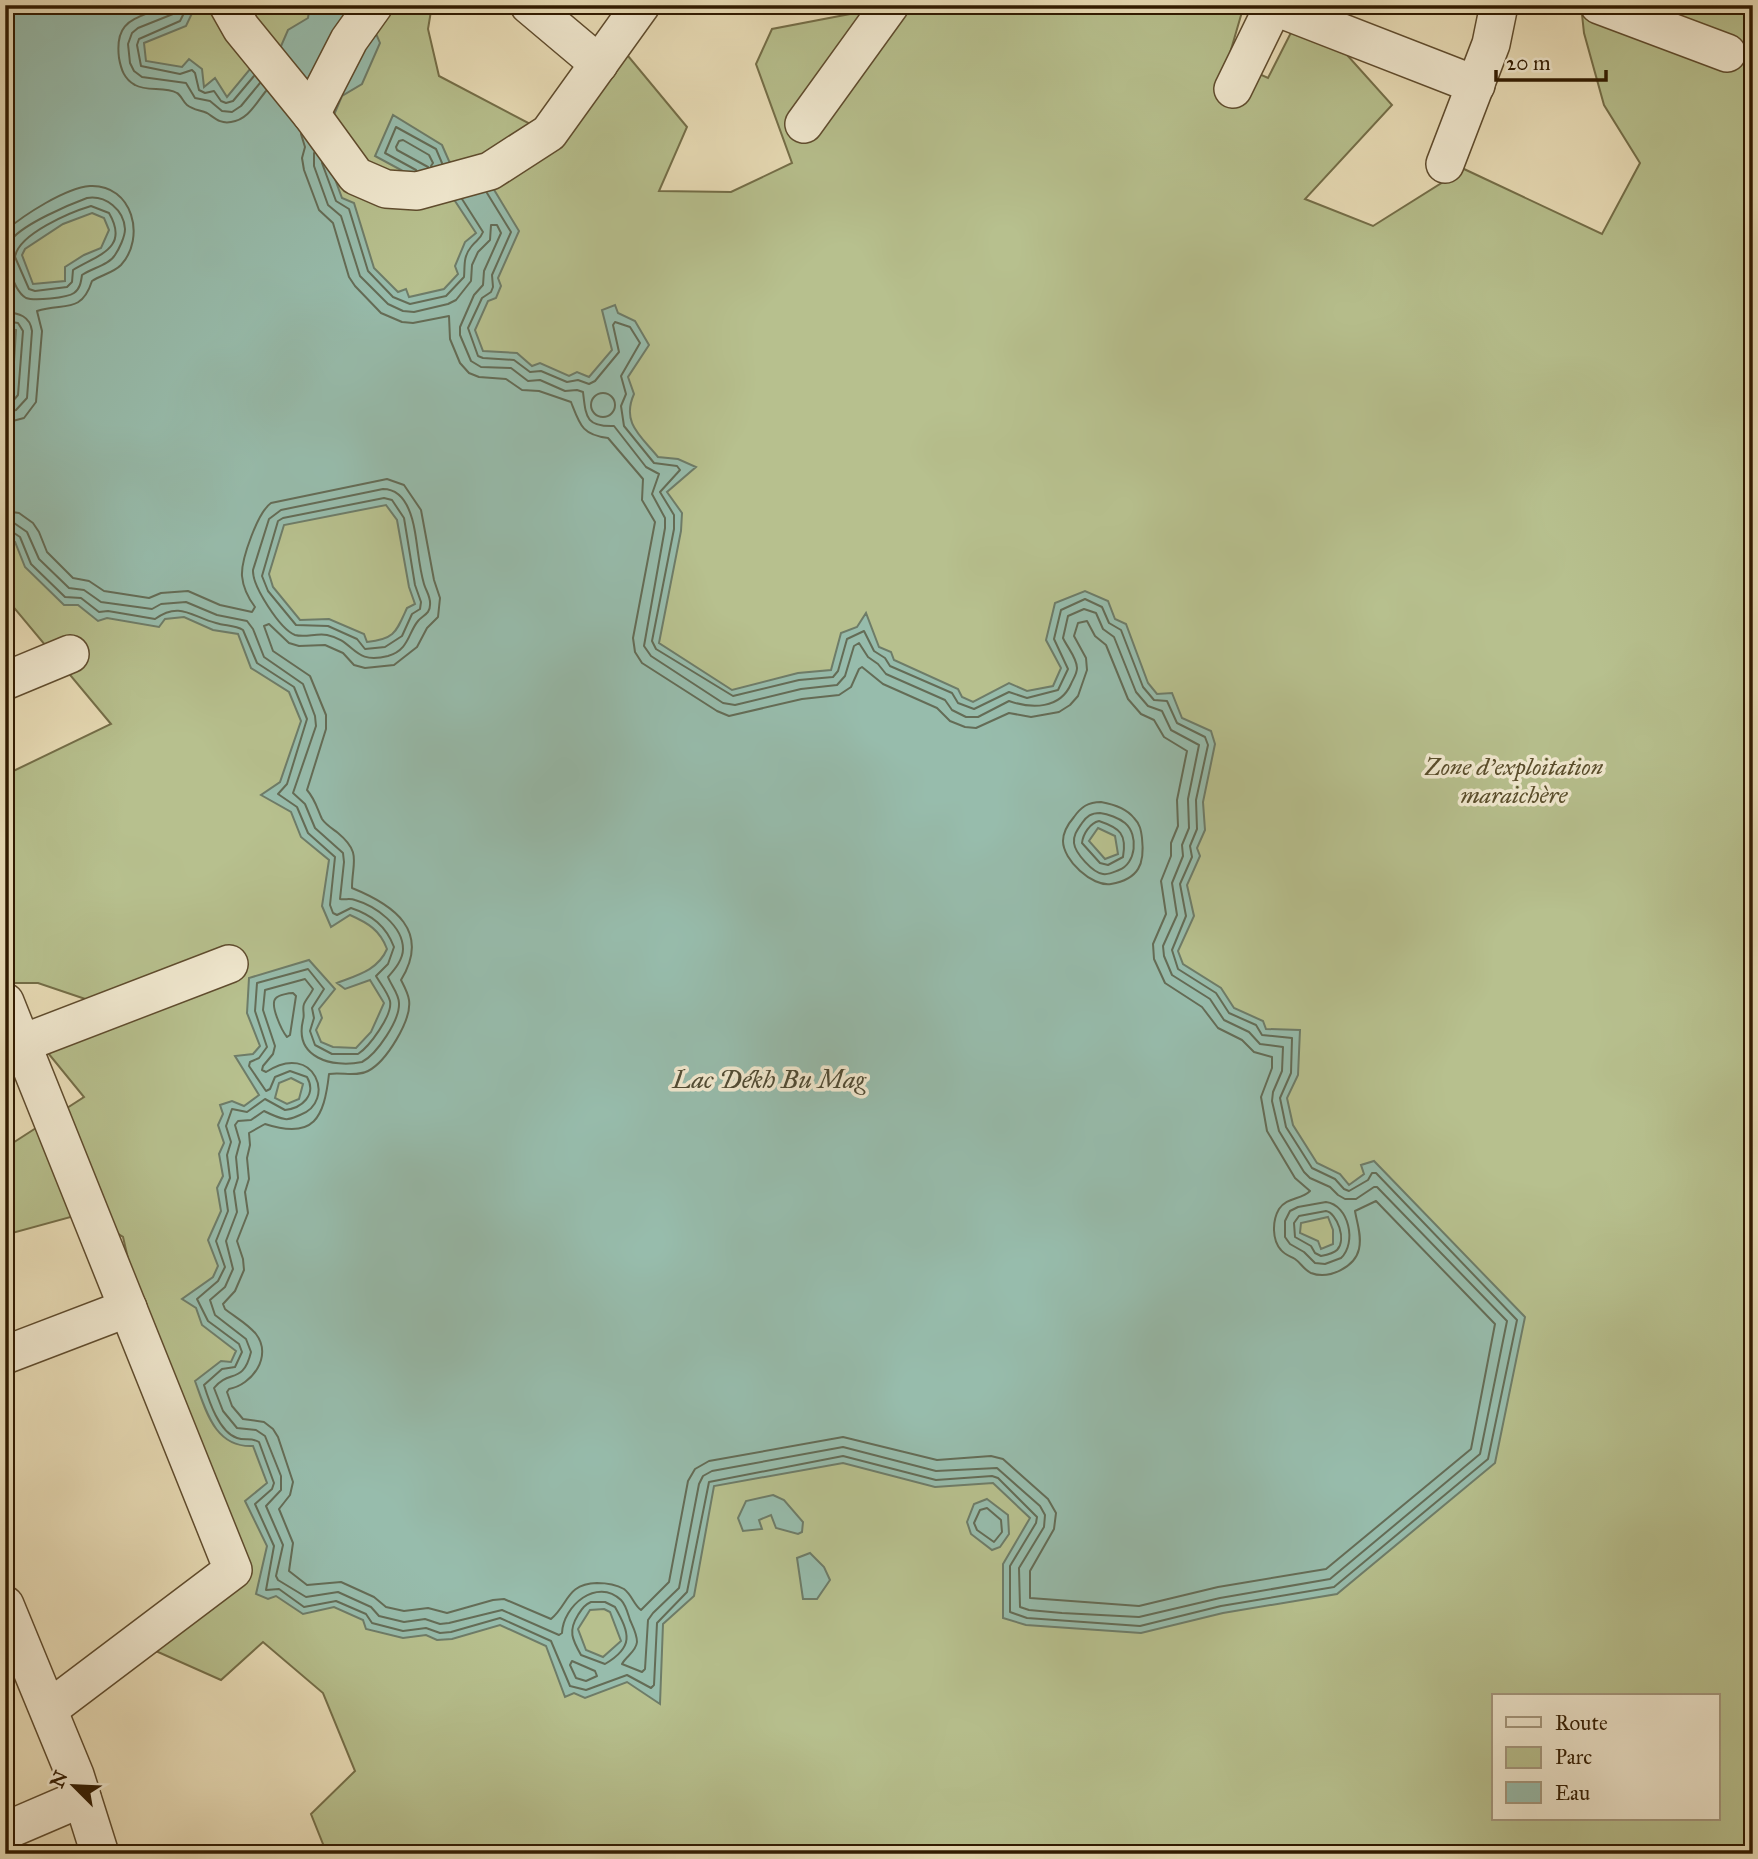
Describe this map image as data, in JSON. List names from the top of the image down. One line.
{"water":["Lac Dékh Bu Mag"],"parks":["Zone d'exploitation maraichère"],"legend":["Route","Parc","Eau"],"scale_bar":"20 m","north":"top left"}
